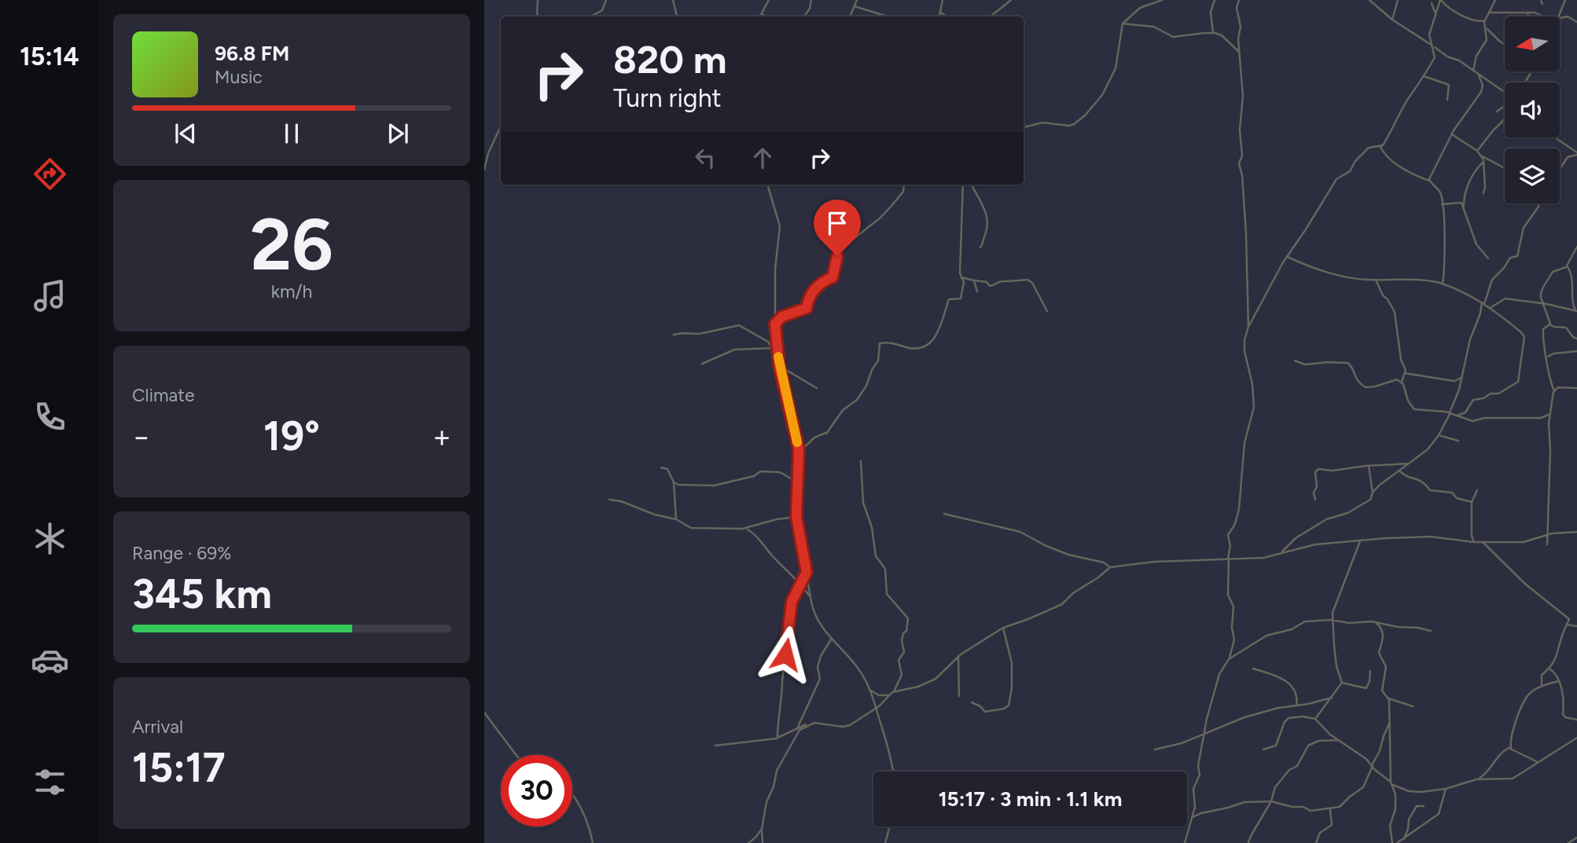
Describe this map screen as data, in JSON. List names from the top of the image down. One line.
{"north":"left","page":{"tabs":"15:14","turn":["820 m","Turn right"],"song":["96.8 FM","Music"],"tile":[["26","km/h"],"Climate",["Range · 69%","345 km"],["Arrival","15:17"]],"heat":["−","19°","+"],"limit":"30","trip":"15:17 · 3 min · 1.1 km"}}
